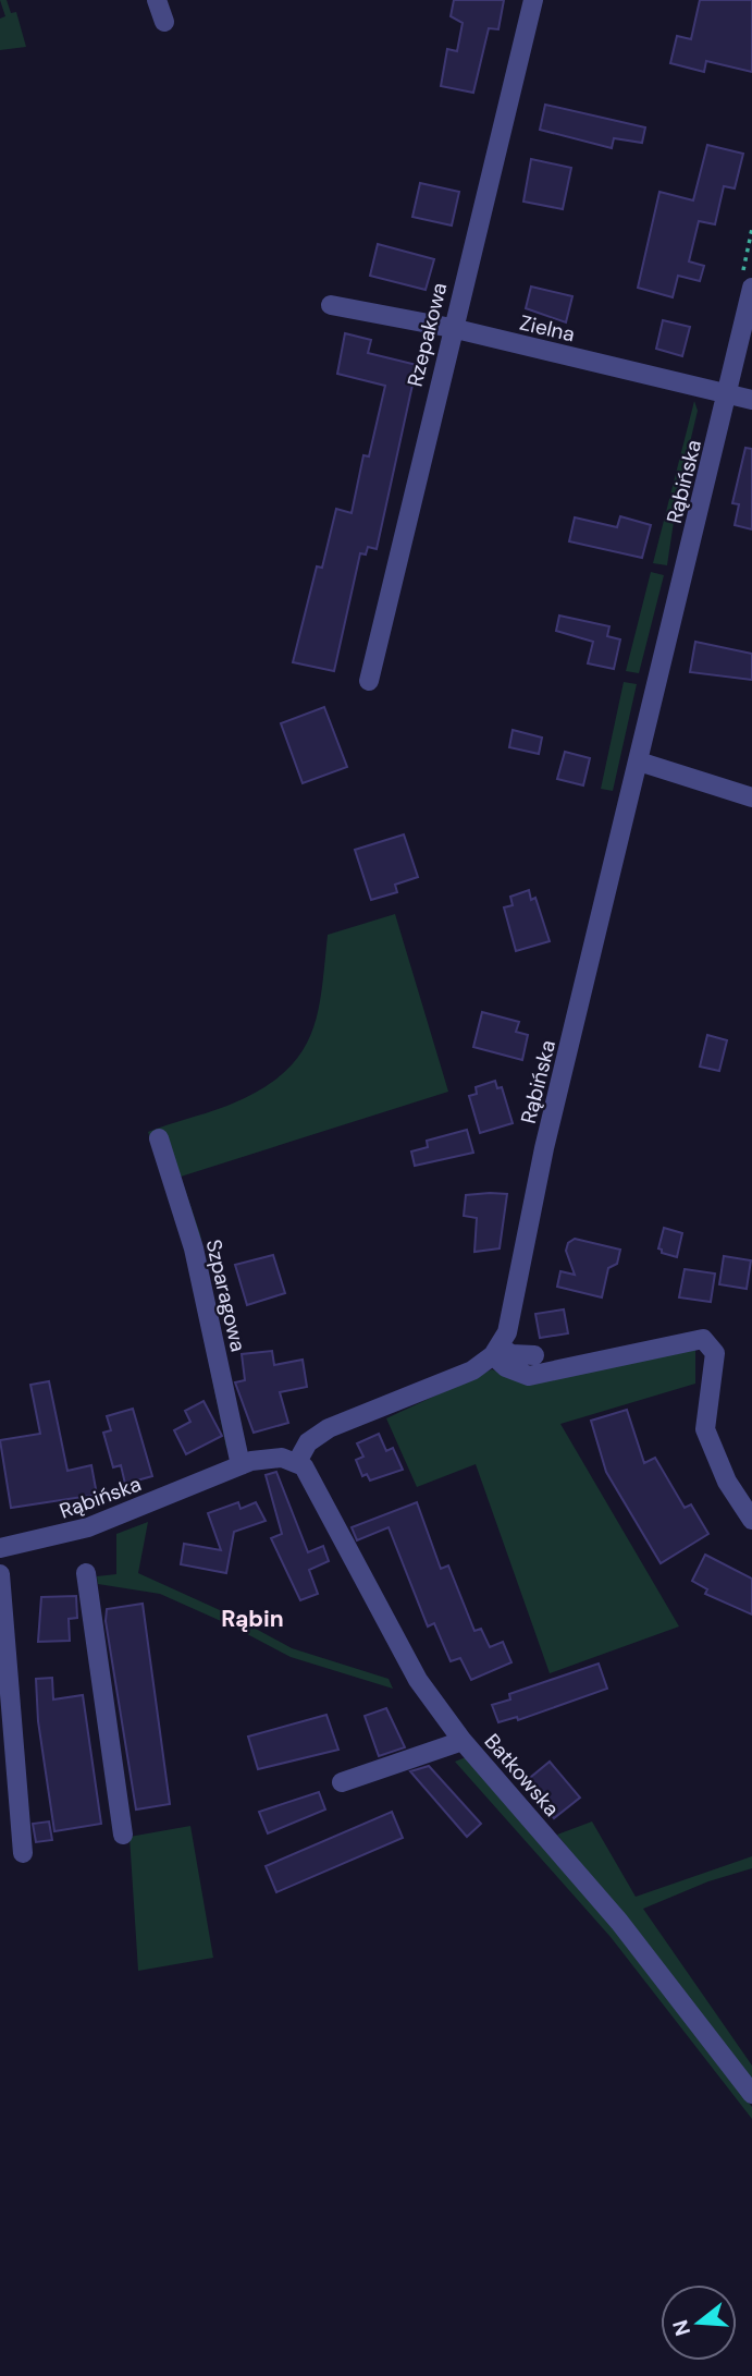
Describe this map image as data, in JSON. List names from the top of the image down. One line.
{"streets":{"street":["Zielna","Rzepakowa","Rąbińska","Szparagowa","Batkowska"]},"crossings":[["Zielna","Rzepakowa"],["Zielna","Rąbińska"],["Rąbińska","Szparagowa"],["Rąbińska","Batkowska"]],"districts":["Rąbin"],"north":"left"}
